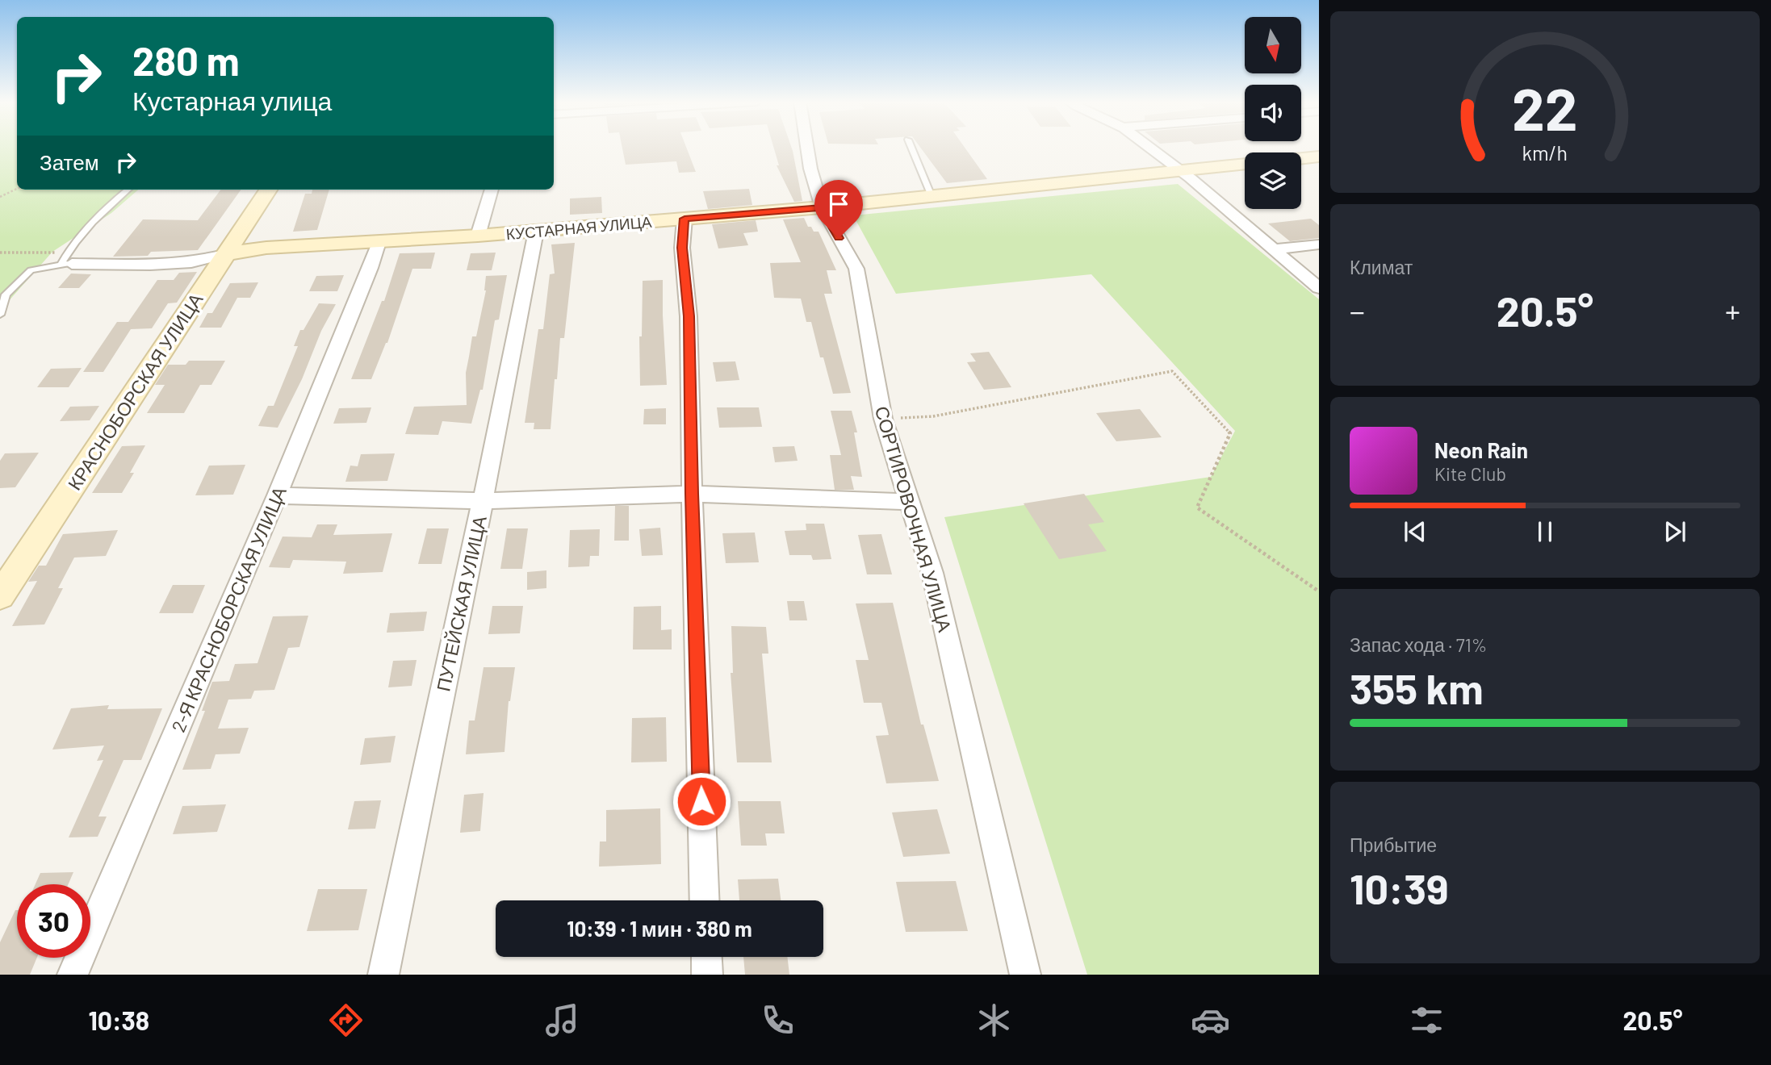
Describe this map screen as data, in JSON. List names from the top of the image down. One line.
{"streets":{"street":["КУСТАРНАЯ УЛИЦА","КРАСНОБОРСКАЯ УЛИЦА","СОРТИРОВОЧНАЯ УЛИЦА","ПУТЕЙСКАЯ УЛИЦА","2-Я КРАСНОБОРСКАЯ УЛИЦА"]},"crossings":[["КУСТАРНАЯ УЛИЦА","КРАСНОБОРСКАЯ УЛИЦА"],["КУСТАРНАЯ УЛИЦА","СОРТИРОВОЧНАЯ УЛИЦА"],["КУСТАРНАЯ УЛИЦА","ПУТЕЙСКАЯ УЛИЦА"],["КУСТАРНАЯ УЛИЦА","2-Я КРАСНОБОРСКАЯ УЛИЦА"]],"north":"bottom","page":{"turn":["280 m","Кустарная улица"],"then":"Затем","tile":["Климат",["Запас хода · 71%","355 km"],["Прибытие","10:39"]],"heat":["−","20.5°","+"],"song":["Neon Rain","Kite Club"],"limit":"30","trip":"10:39 · 1 мин · 380 m","tabs":["10:38","20.5°"],"gauge":["22","km/h"]}}
